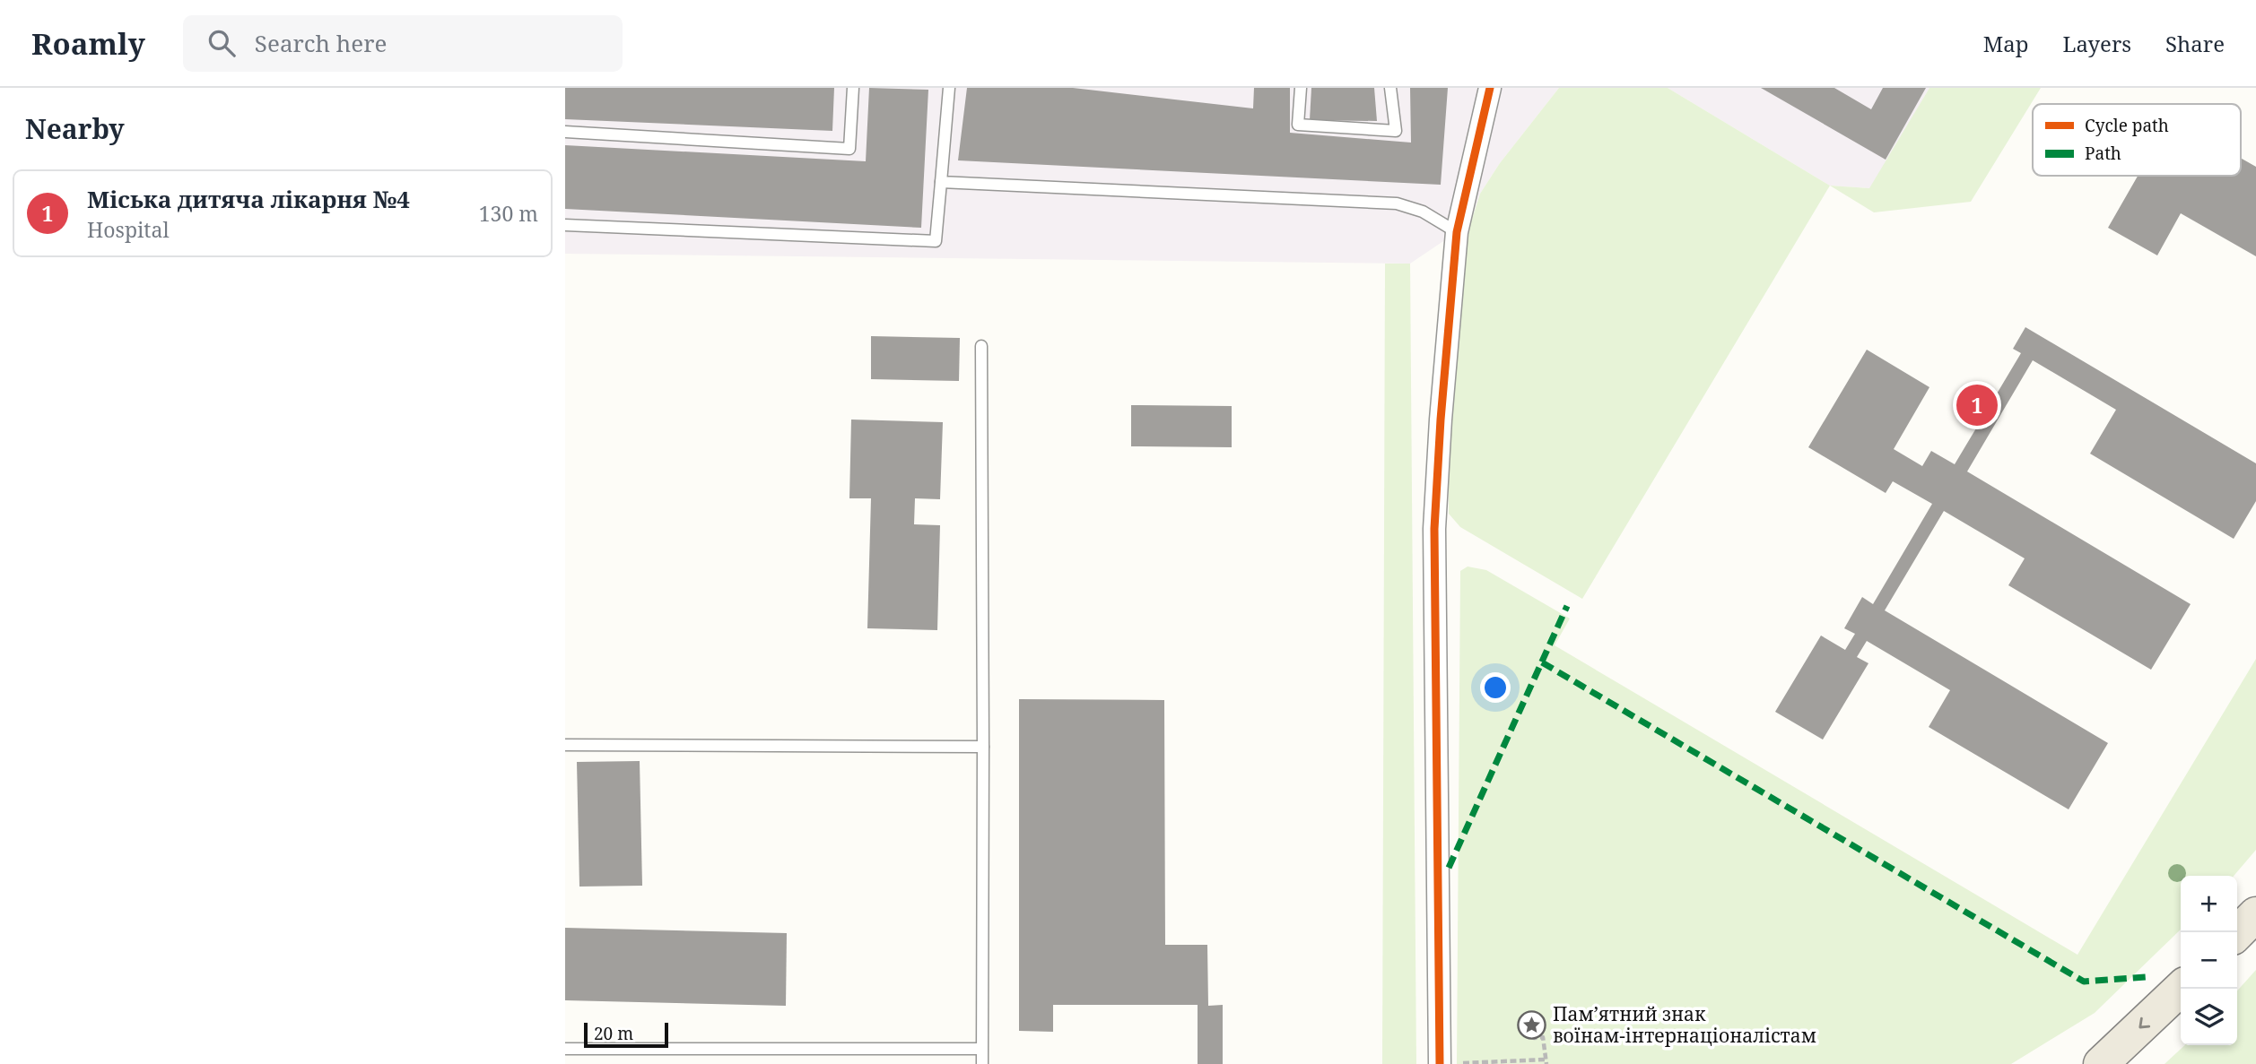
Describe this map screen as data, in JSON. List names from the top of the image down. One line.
{"places":{"place":["Пам’ятний знак воїнам-інтернаціоналістам"]},"legend":["Cycle path","Path"],"scale_bar":"20 m","page":{"header":"Roamly","search":"Search here","nav":["Map","Layers","Share"],"heading":"Nearby","list":[{"mark":"1","name":"Міська дитяча лікарня №4","note":"Hospital","value":"130 m"}],"pins":"1","map_buttons":["+","−"],"scale":"20 m"}}
